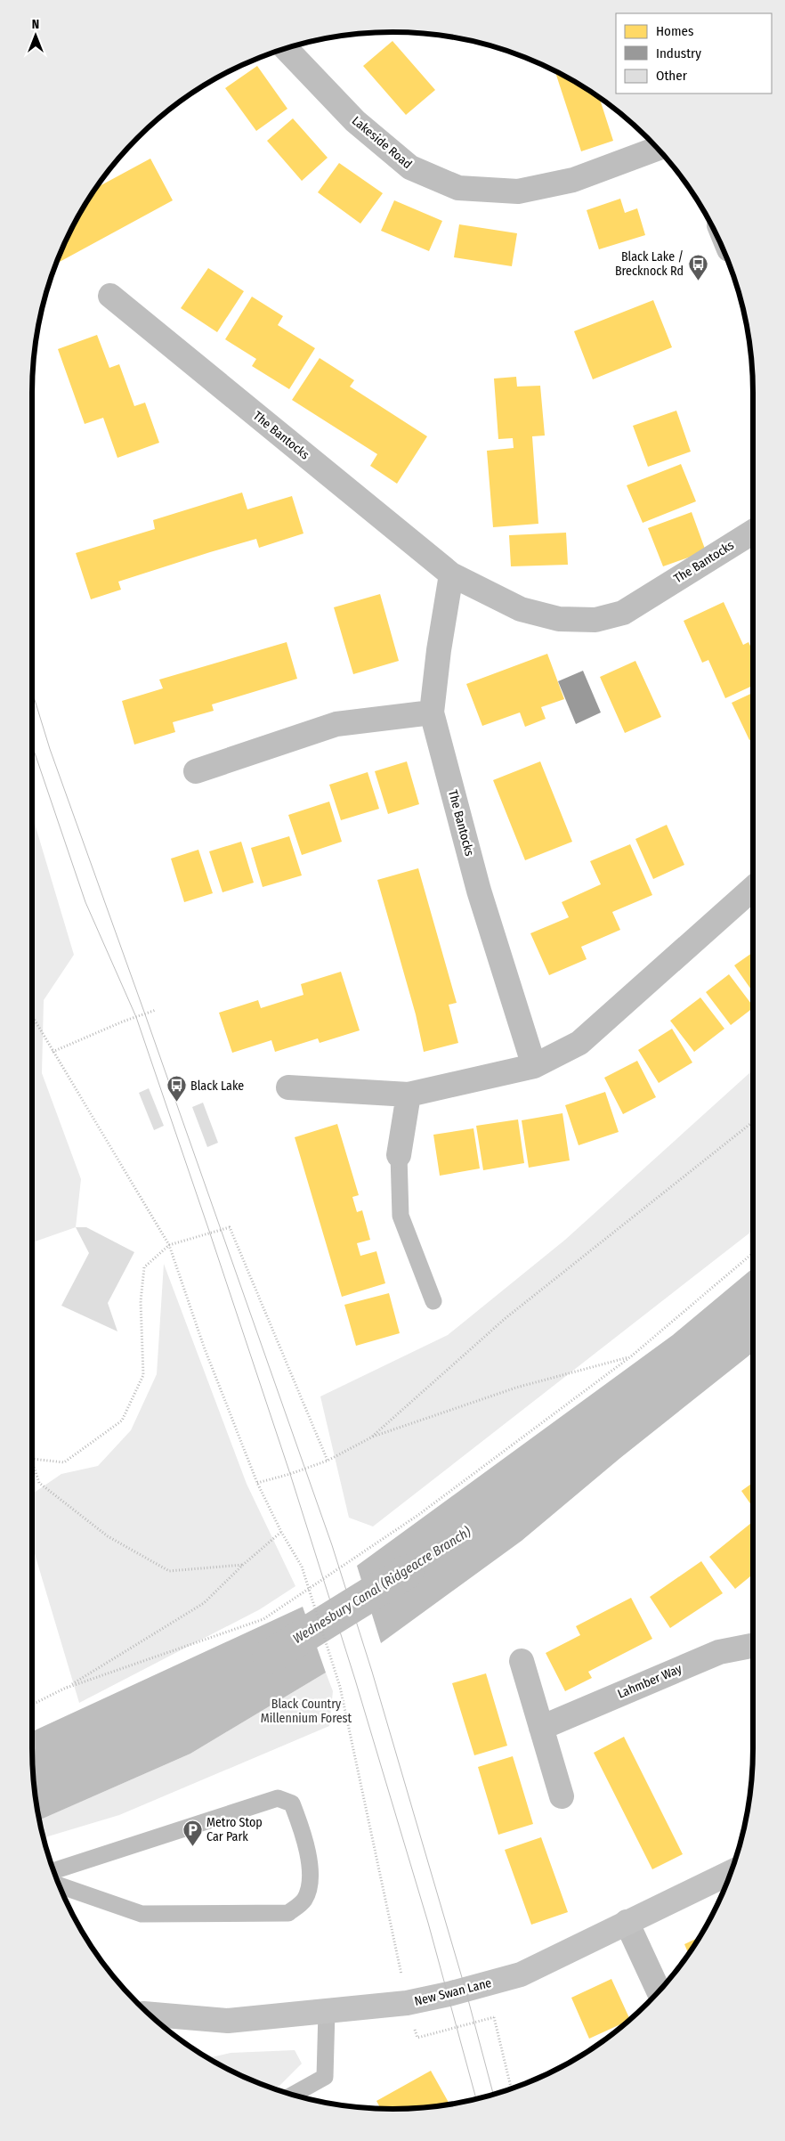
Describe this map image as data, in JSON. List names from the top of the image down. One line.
{"streets":{"main road":["New Swan Lane"],"street":["Lakeside Road","The Bantocks","Lahmber Way"]},"water":["Wednesbury Canal (Ridgeacre Branch)"],"parks":["Black Country Millennium Forest"],"places":{"bus stop":["Black Lake / Brecknock Rd","Black Lake"],"parking":["Metro Stop Car Park"]},"legend":["Homes","Industry","Other"],"north":"top"}
